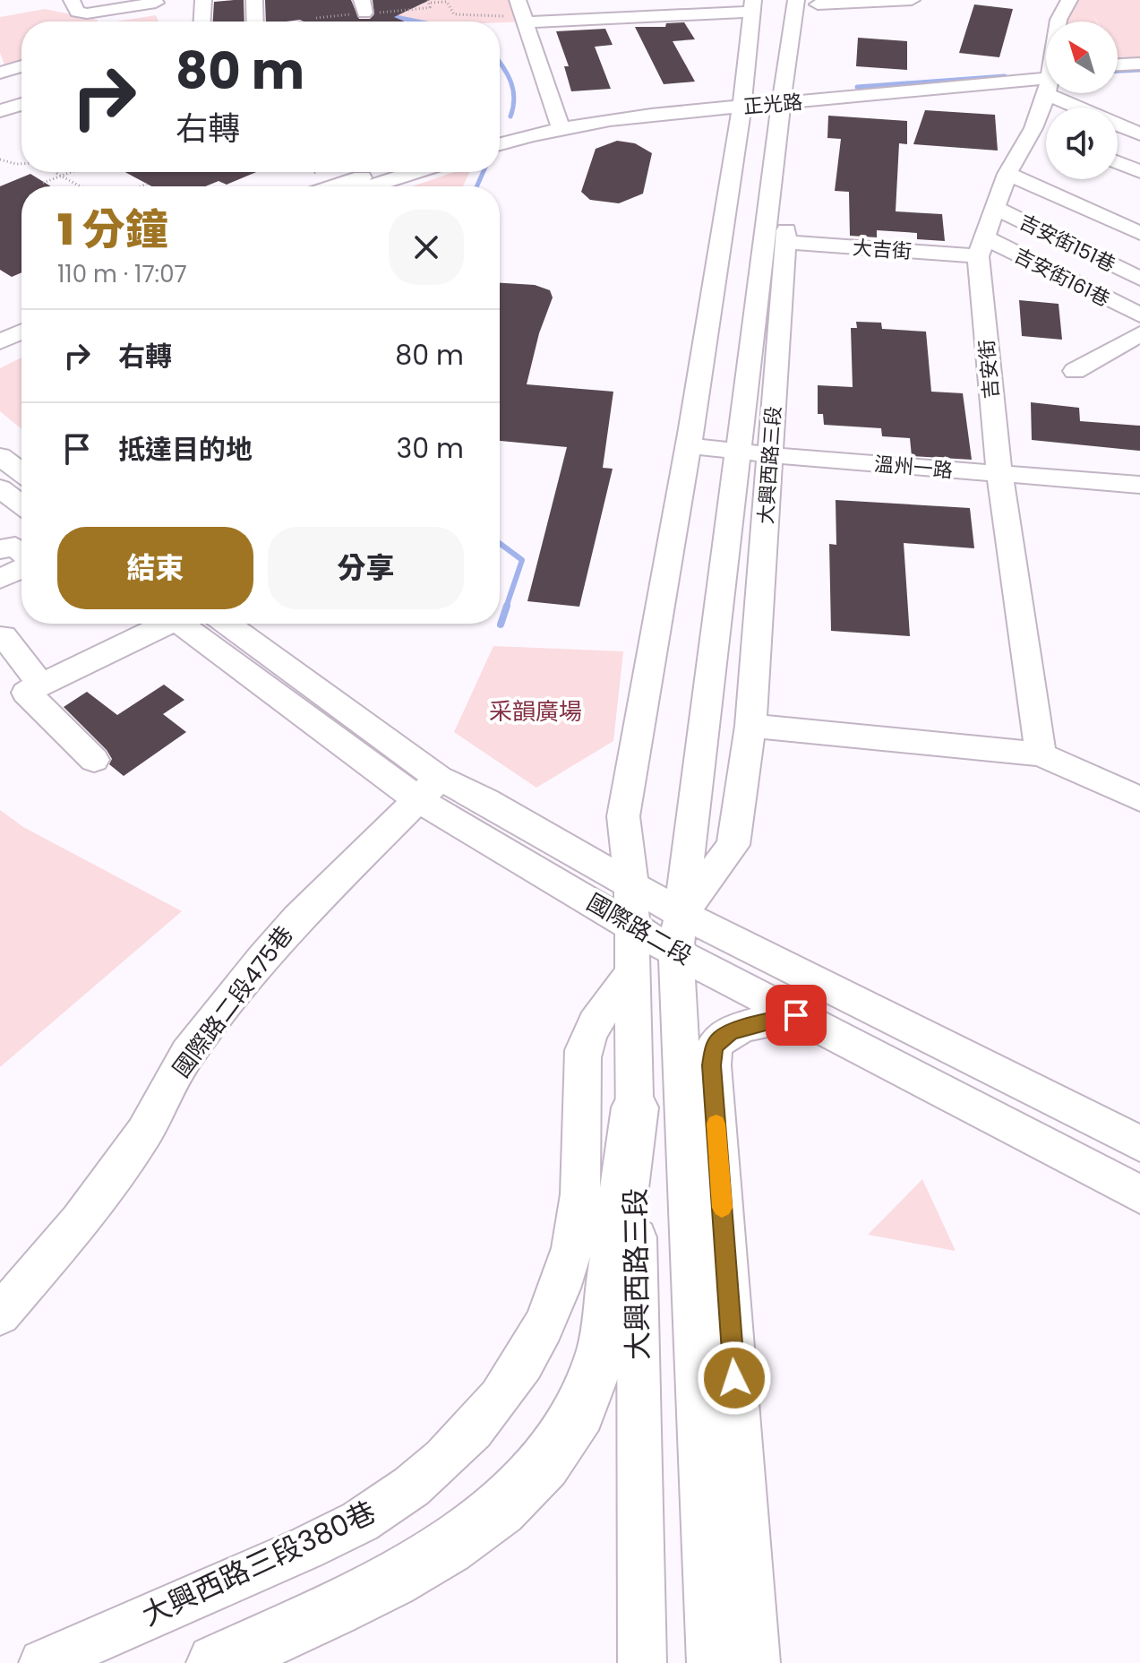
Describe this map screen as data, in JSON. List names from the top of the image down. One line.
{"streets":{"street":["正光路","吉安街151巷","大吉街","吉安街161巷","吉安街","大興西路三段","溫州一路","國際路二段","國際路二段475巷","大興西路三段380巷"]},"crossings":[["正光路","大興西路三段"],["吉安街151巷","吉安街"],["大吉街","吉安街161巷"],["大吉街","吉安街"],["大吉街","大興西路三段"],["吉安街161巷","吉安街"],["吉安街","溫州一路"],["大興西路三段","溫州一路"],["大興西路三段","國際路二段"],["大興西路三段","大興西路三段380巷"],["國際路二段","國際路二段475巷"]],"parks":["采韻廣場"],"north":"top left","page":{"turn":["80 m","右轉"],"heading":["1 分鐘","110 m · 17:07"],"list":[{"name":"右轉","value":"80 m"},{"name":"抵達目的地","value":"30 m"}],"buttons":["結束","分享"]}}
